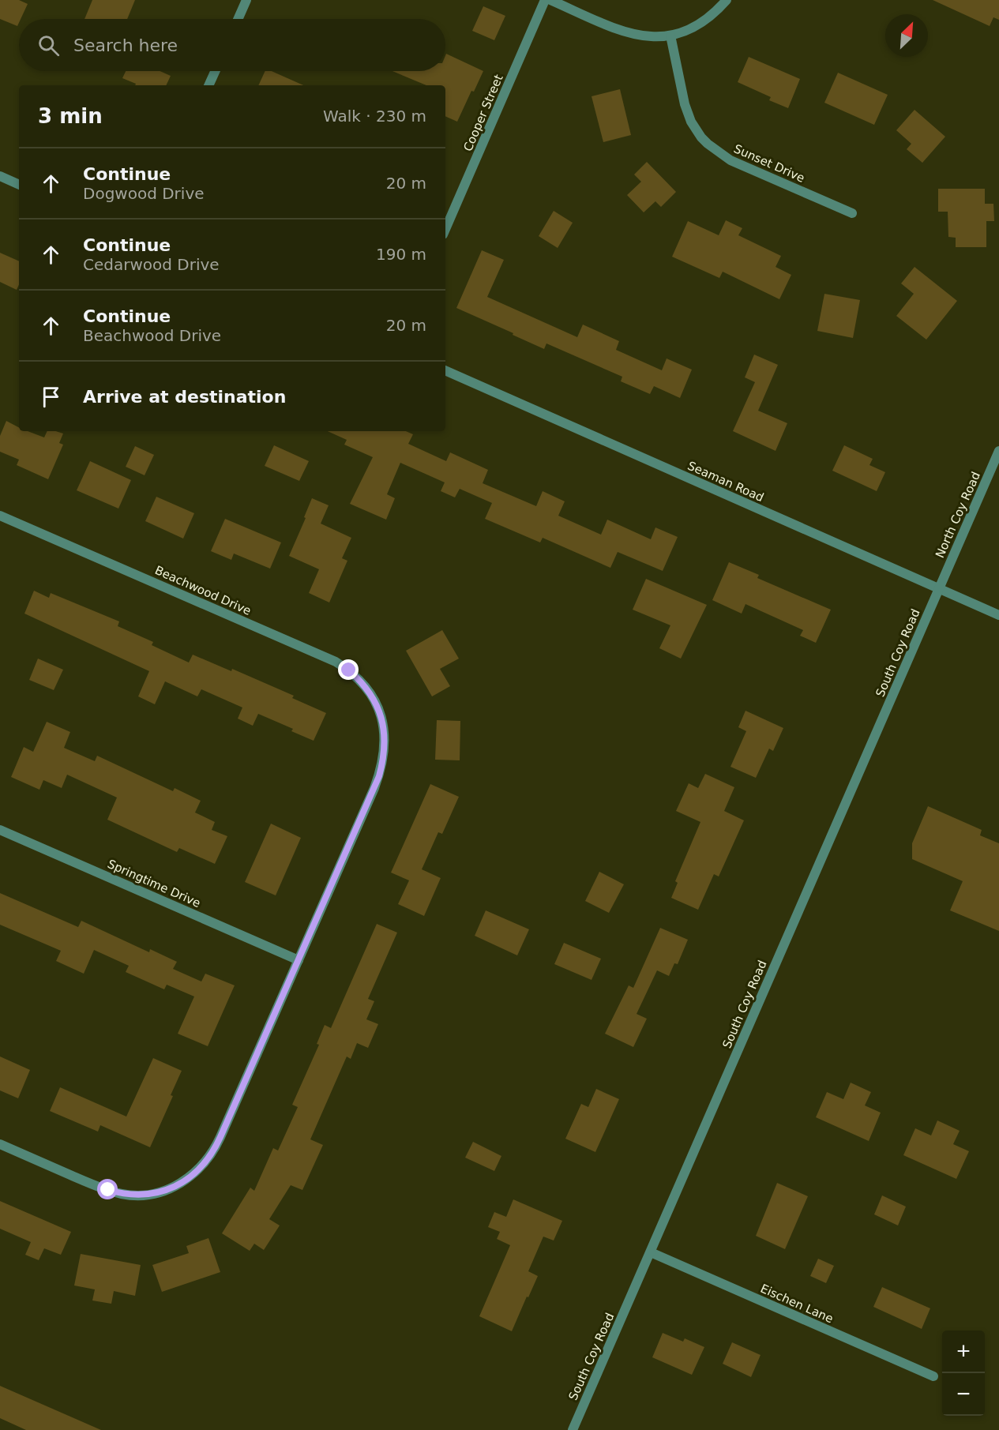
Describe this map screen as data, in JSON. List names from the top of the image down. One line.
{"streets":{"street":["Cooper Street","Sunset Drive","Seaman Road","North Coy Road","Beachwood Drive","South Coy Road","Springtime Drive","Eischen Lane"]},"crossings":[["Seaman Road","North Coy Road"],["Seaman Road","South Coy Road"],["North Coy Road","South Coy Road"],["Beachwood Drive","Springtime Drive"],["South Coy Road","Eischen Lane"]],"north":"top right","page":{"search":"Search here","heading":["3 min","Walk · 230 m"],"list":[["Continue","Dogwood Drive","20 m"],["Continue","Cedarwood Drive","190 m"],["Continue","Beachwood Drive","20 m"],"Arrive at destination"],"map_buttons":["+","−"]}}
